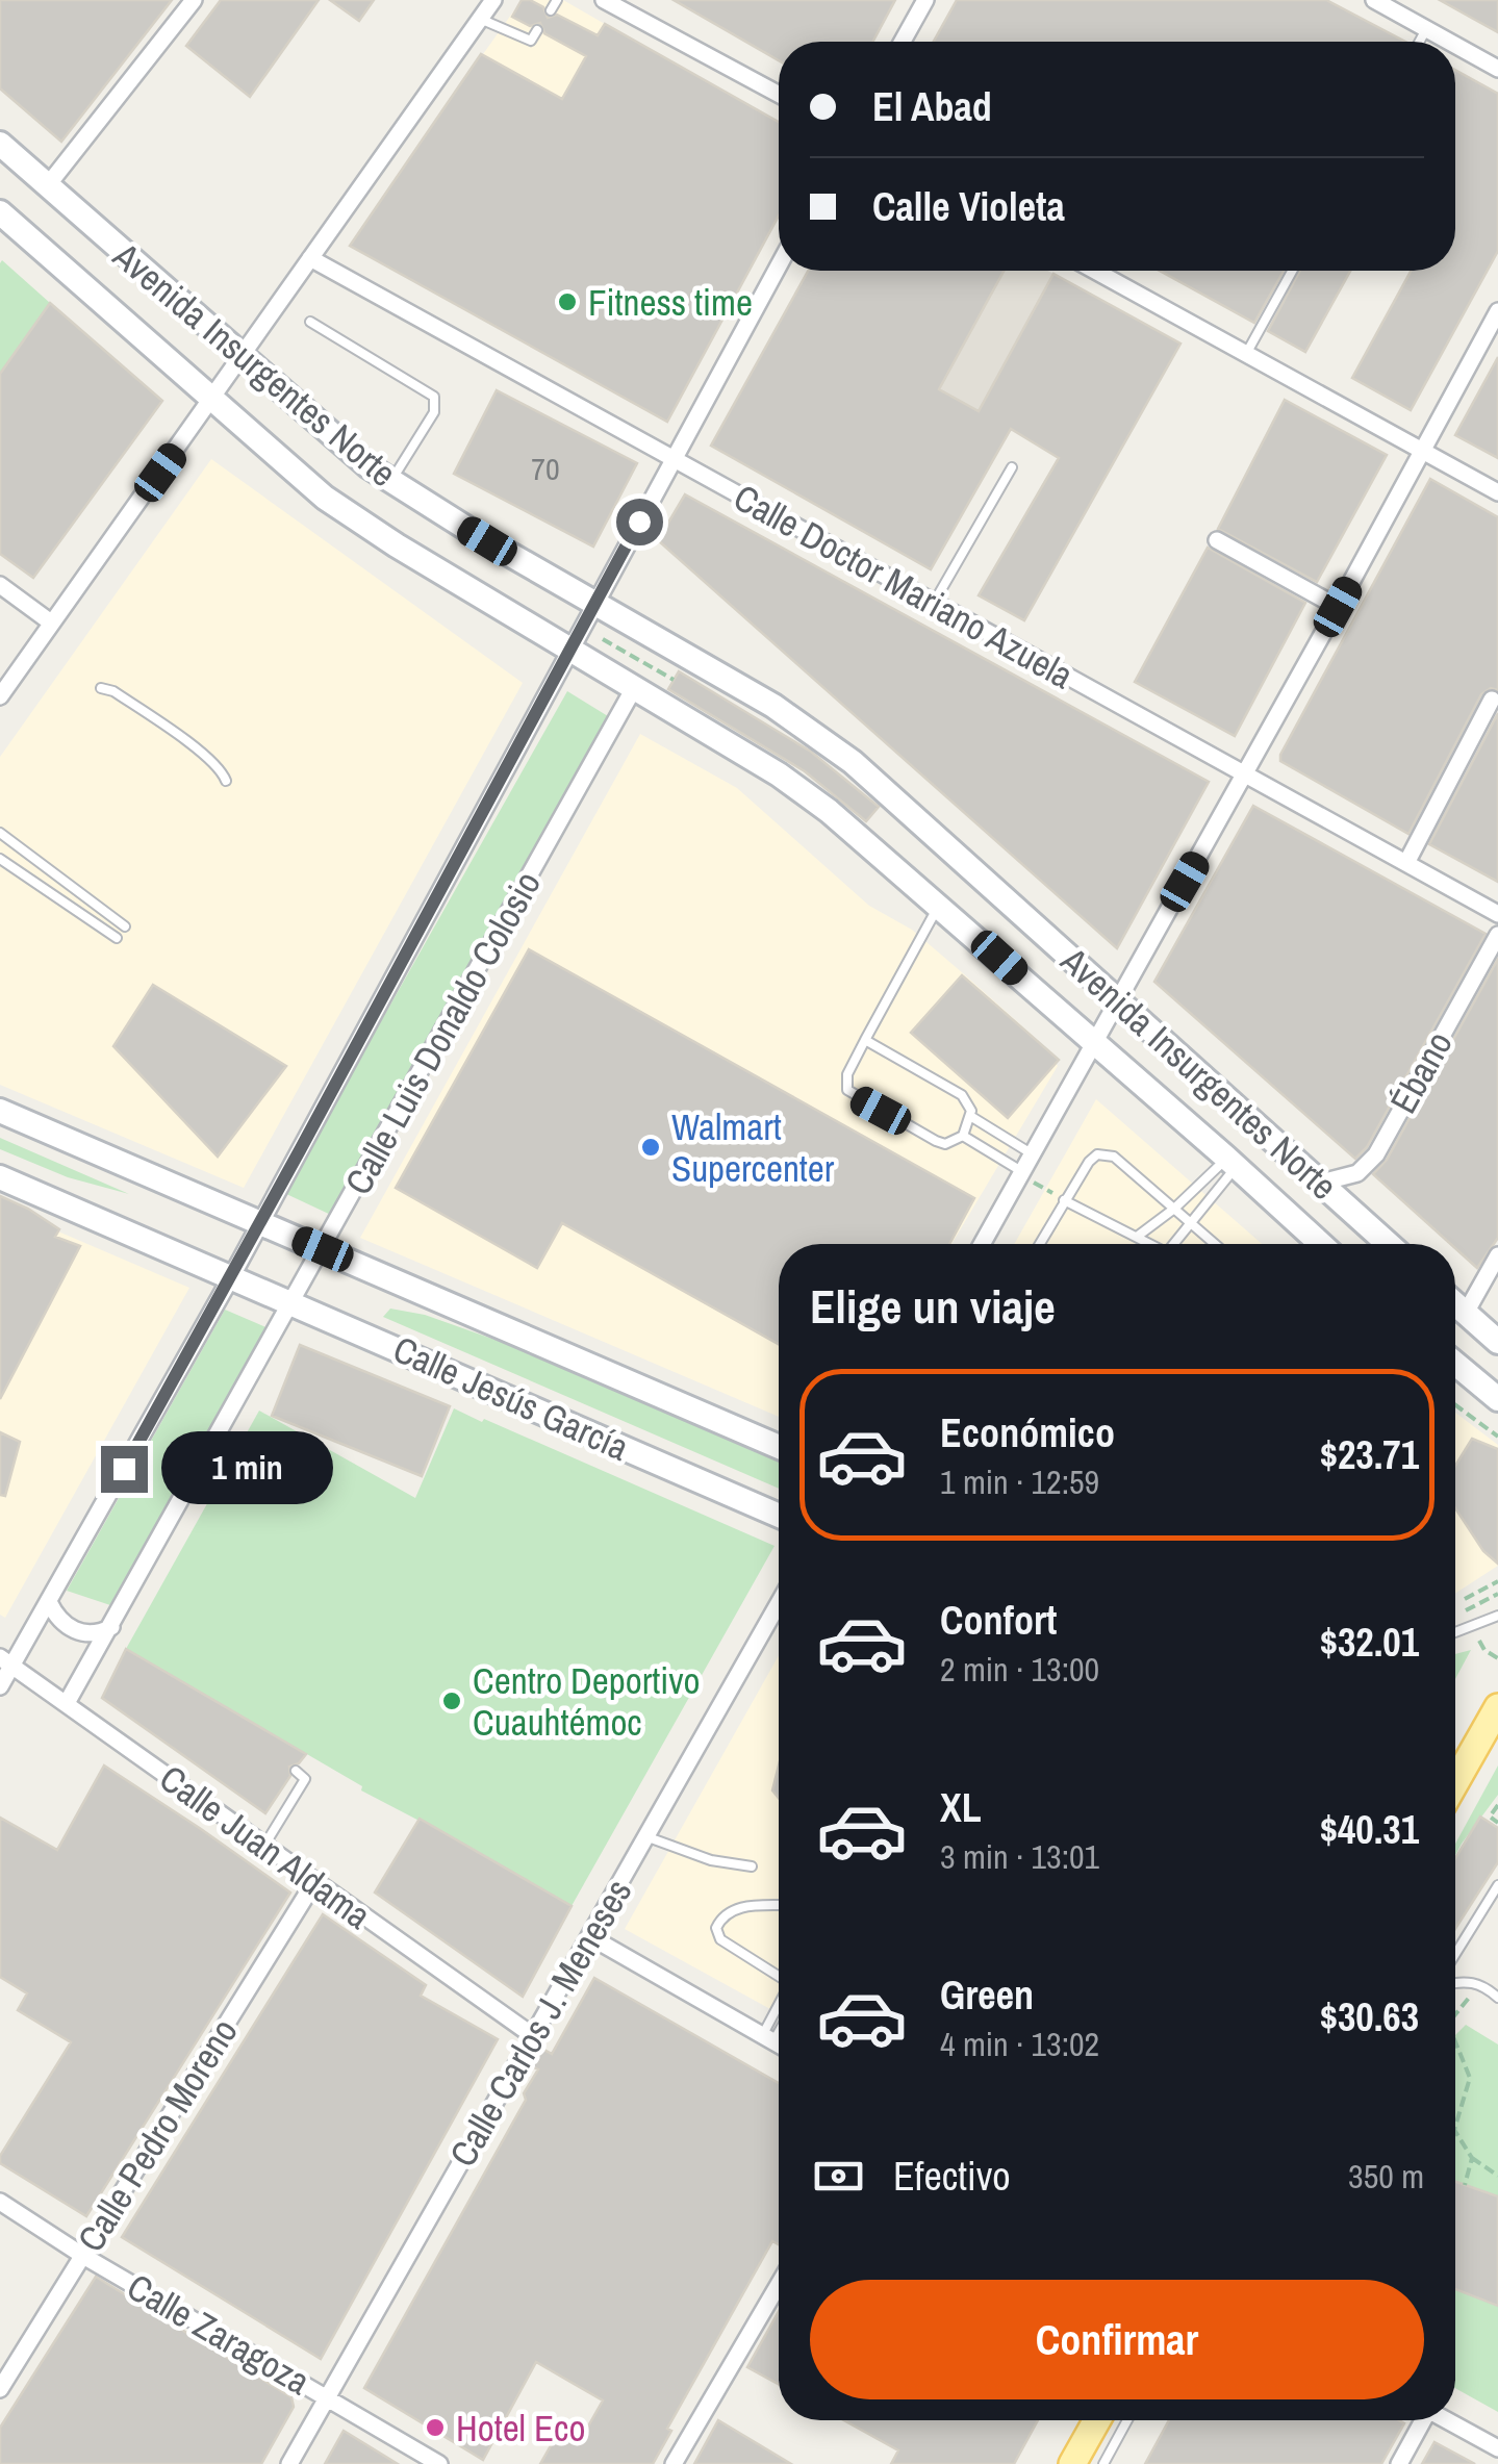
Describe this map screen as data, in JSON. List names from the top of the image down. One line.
{"streets":{"main road":["Avenida Insurgentes Norte","Calle Jesús García"],"street":["Calle Doctor Mariano Azuela","Calle Luis Donaldo Colosio","Ébano","Calle Juan Aldama","Calle Carlos J. Meneses","Calle Pedro Moreno","Calle Zaragoza"]},"crossings":[["Avenida Insurgentes Norte","Calle Luis Donaldo Colosio"],["Avenida Insurgentes Norte","Ébano"],["Calle Doctor Mariano Azuela","Calle Luis Donaldo Colosio"],["Calle Luis Donaldo Colosio","Calle Jesús García"],["Calle Luis Donaldo Colosio","Calle Juan Aldama"],["Calle Juan Aldama","Calle Carlos J. Meneses"],["Calle Juan Aldama","Calle Pedro Moreno"],["Calle Carlos J. Meneses","Calle Zaragoza"],["Calle Pedro Moreno","Calle Zaragoza"]],"places":["Fitness time","Walmart Supercenter","Centro Deportivo Cuauhtémoc","Hotel Eco"],"house_numbers":["70"],"page":{"banner":["El Abad","Calle Violeta"],"heading":"Elige un viaje","list":[{"name":"Económico","note":"1 min · 12:59","value":"$23.71"},{"name":"Confort","note":"2 min · 13:00","value":"$32.01"},{"name":"XL","note":"3 min · 13:01","value":"$40.31"},{"name":"Green","note":"4 min · 13:02","value":"$30.63"}],"bubble":"1 min","pay":["Efectivo","350 m"],"buttons":"Confirmar"}}
